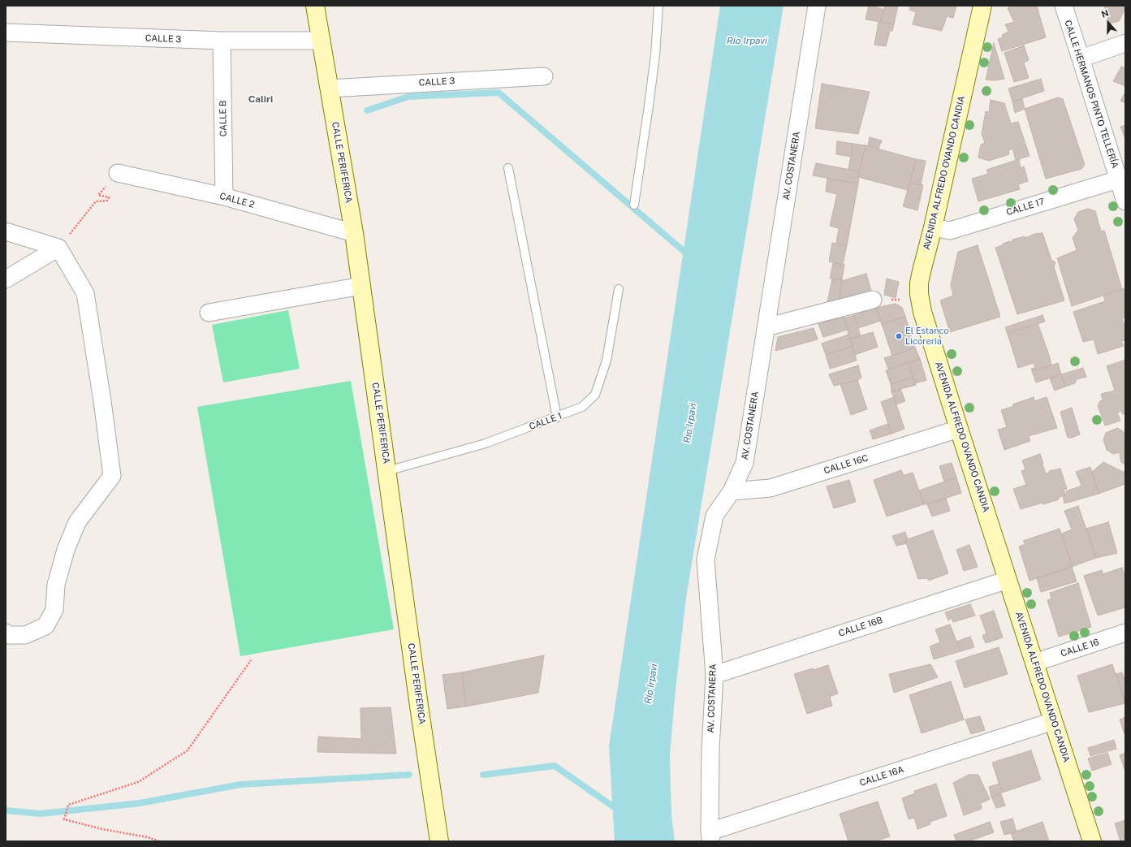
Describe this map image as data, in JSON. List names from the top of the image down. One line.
{"streets":{"main road":["CALLE PERIFERICA","AVENIDA ALFREDO OVANDO CANDIA"],"street":["CALLE 3","CALLE HERMANOS PINTO TELLERÍA","CALLE B","AV. COSTANERA","CALLE 2","CALLE 17","CALLE 16C","CALLE 16B","CALLE 16","CALLE 16A"],"lane":["CALLE 1"]},"crossings":[["CALLE 3","CALLE B"],["CALLE 3","CALLE PERIFERICA"],["CALLE HERMANOS PINTO TELLERÍA","CALLE 17"],["CALLE B","CALLE 2"],["CALLE PERIFERICA","CALLE 2"],["CALLE PERIFERICA","CALLE 1"],["AV. COSTANERA","CALLE 16C"],["AV. COSTANERA","CALLE 16B"],["AV. COSTANERA","CALLE 16A"],["AVENIDA ALFREDO OVANDO CANDIA","CALLE 17"],["AVENIDA ALFREDO OVANDO CANDIA","CALLE 16C"],["AVENIDA ALFREDO OVANDO CANDIA","CALLE 16B"],["AVENIDA ALFREDO OVANDO CANDIA","CALLE 16"],["AVENIDA ALFREDO OVANDO CANDIA","CALLE 16A"]],"districts":["Caliri"],"water":["Río Irpavi"],"places":["El Estanco Licoreria"],"north":"top"}
